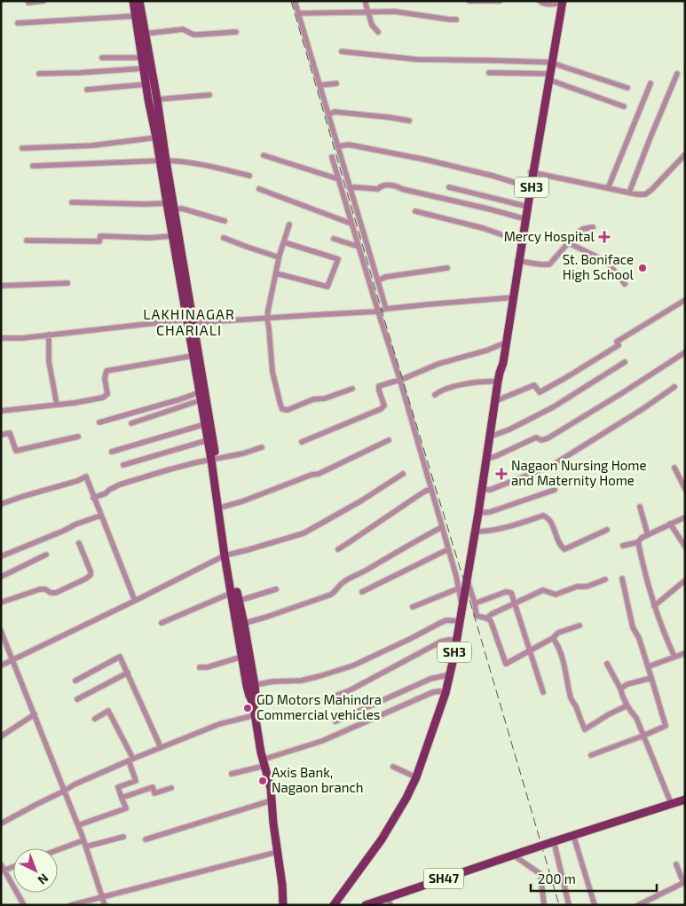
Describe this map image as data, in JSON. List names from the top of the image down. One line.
{"streets":{"main road":["SH3","SH47"]},"districts":["LAKHINAGAR CHARIALI"],"places":{"health":["Mercy Hospital","Nagaon Nursing Home and Maternity Home"],"other":["St. Boniface High School","GD Motors Mahindra Commercial vehicles","Axis Bank, Nagaon branch"]},"scale_bar":"200 m","north":"bottom right"}
